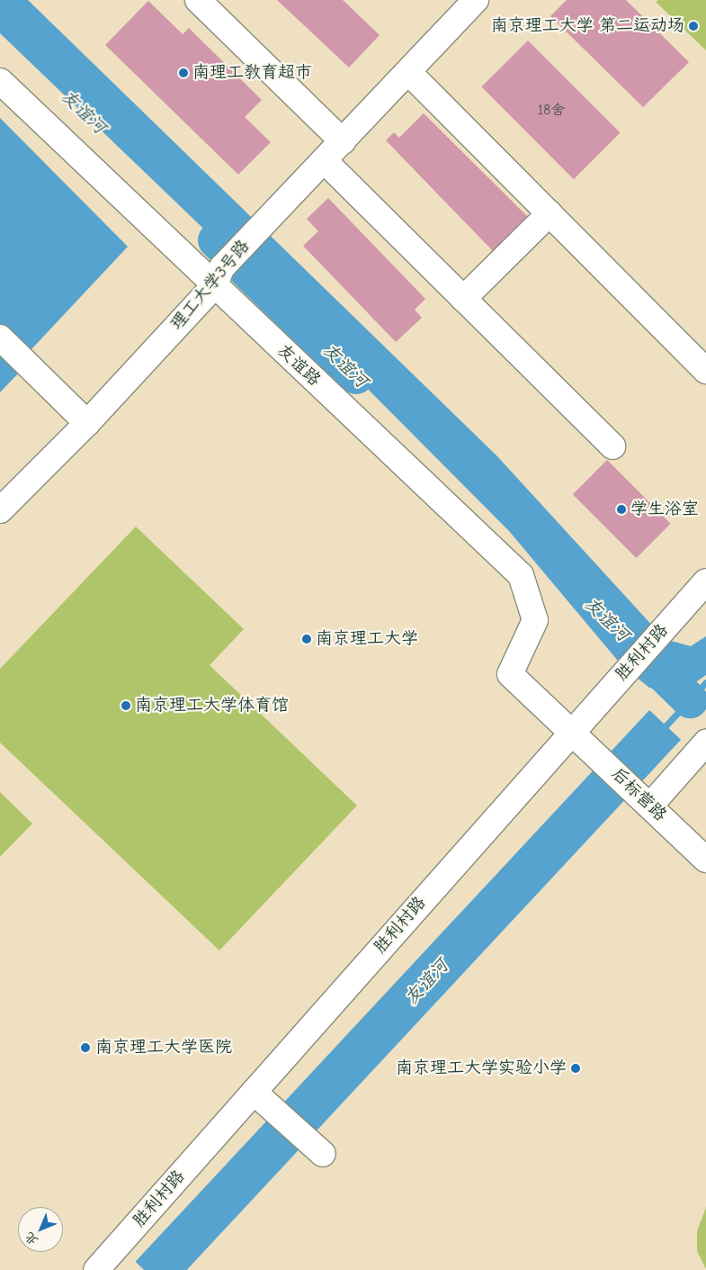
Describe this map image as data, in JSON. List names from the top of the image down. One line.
{"streets":{"street":["理工大学3号路","友谊路","胜利村路","后标营路"]},"crossings":[["理工大学3号路","友谊路"],["友谊路","后标营路"],["胜利村路","后标营路"]],"water":["友谊河"],"places":["南京理工大学 第二运动场","南理工教育超市","学生浴室","南京理工大学","南京理工大学体育馆","南京理工大学医院","南京理工大学实验小学"],"house_numbers":["18舍"],"north":"bottom left"}
